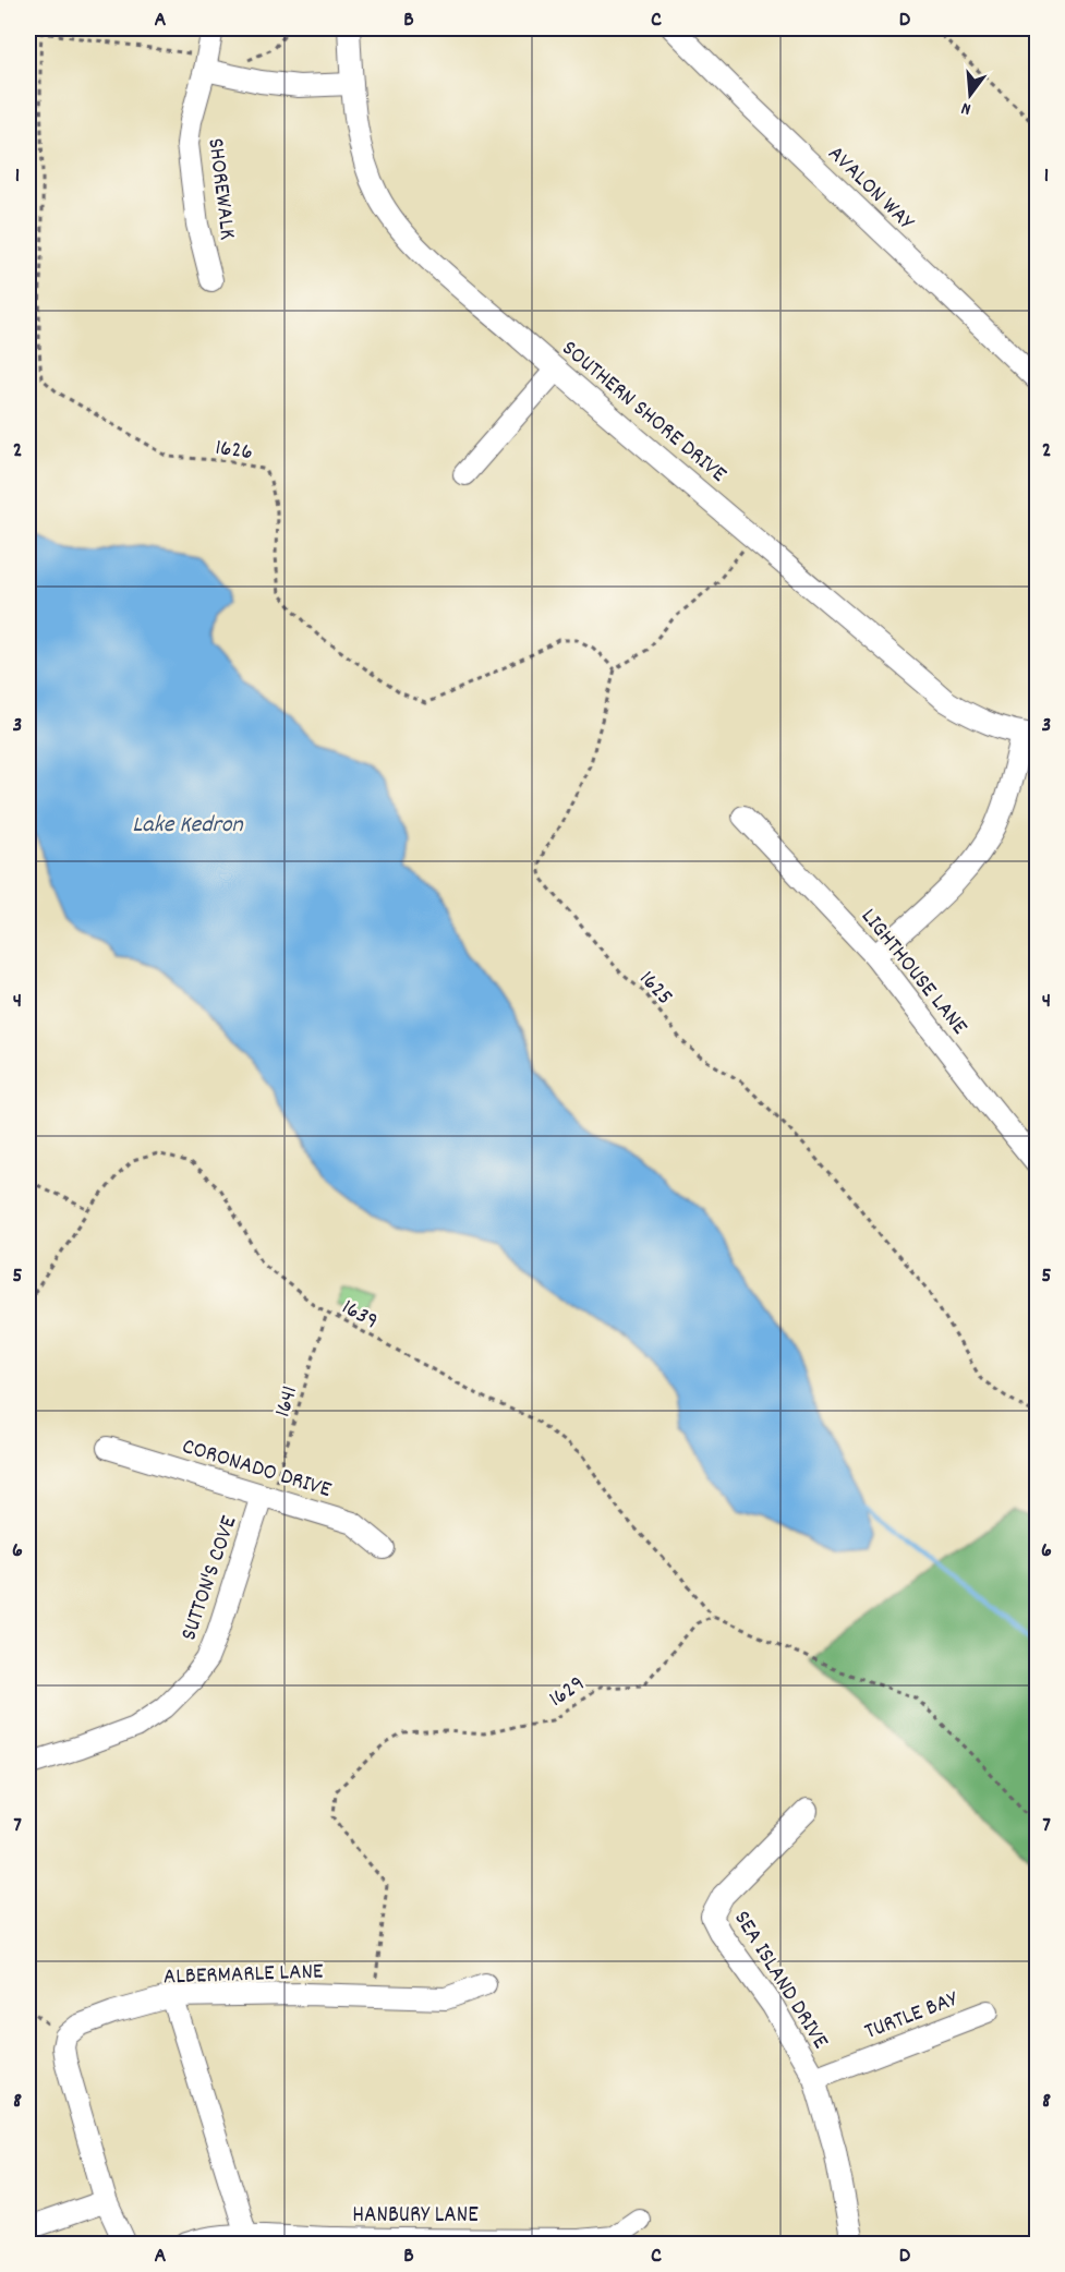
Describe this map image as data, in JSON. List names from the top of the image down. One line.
{"streets":{"street":["AVALON WAY","SHOREWALK","SOUTHERN SHORE DRIVE","LIGHTHOUSE LANE","CORONADO DRIVE","SUTTON'S COVE","ALBERMARLE LANE","SEA ISLAND DRIVE","TURTLE BAY","HANBURY LANE"],"path":["1626","1625","1639","1641","1629"]},"crossings":[["SHOREWALK","1626"],["1626","1625"],["1639","1641"],["1639","1629"],["1641","CORONADO DRIVE"],["1641","SUTTON'S COVE"],["CORONADO DRIVE","SUTTON'S COVE"],["1629","ALBERMARLE LANE"],["SEA ISLAND DRIVE","TURTLE BAY"]],"water":["Lake Kedron"],"north":"bottom","grid":{"columns":["A","B","C","D"],"rows":["1","2","3","4","5","6","7","8"]}}
